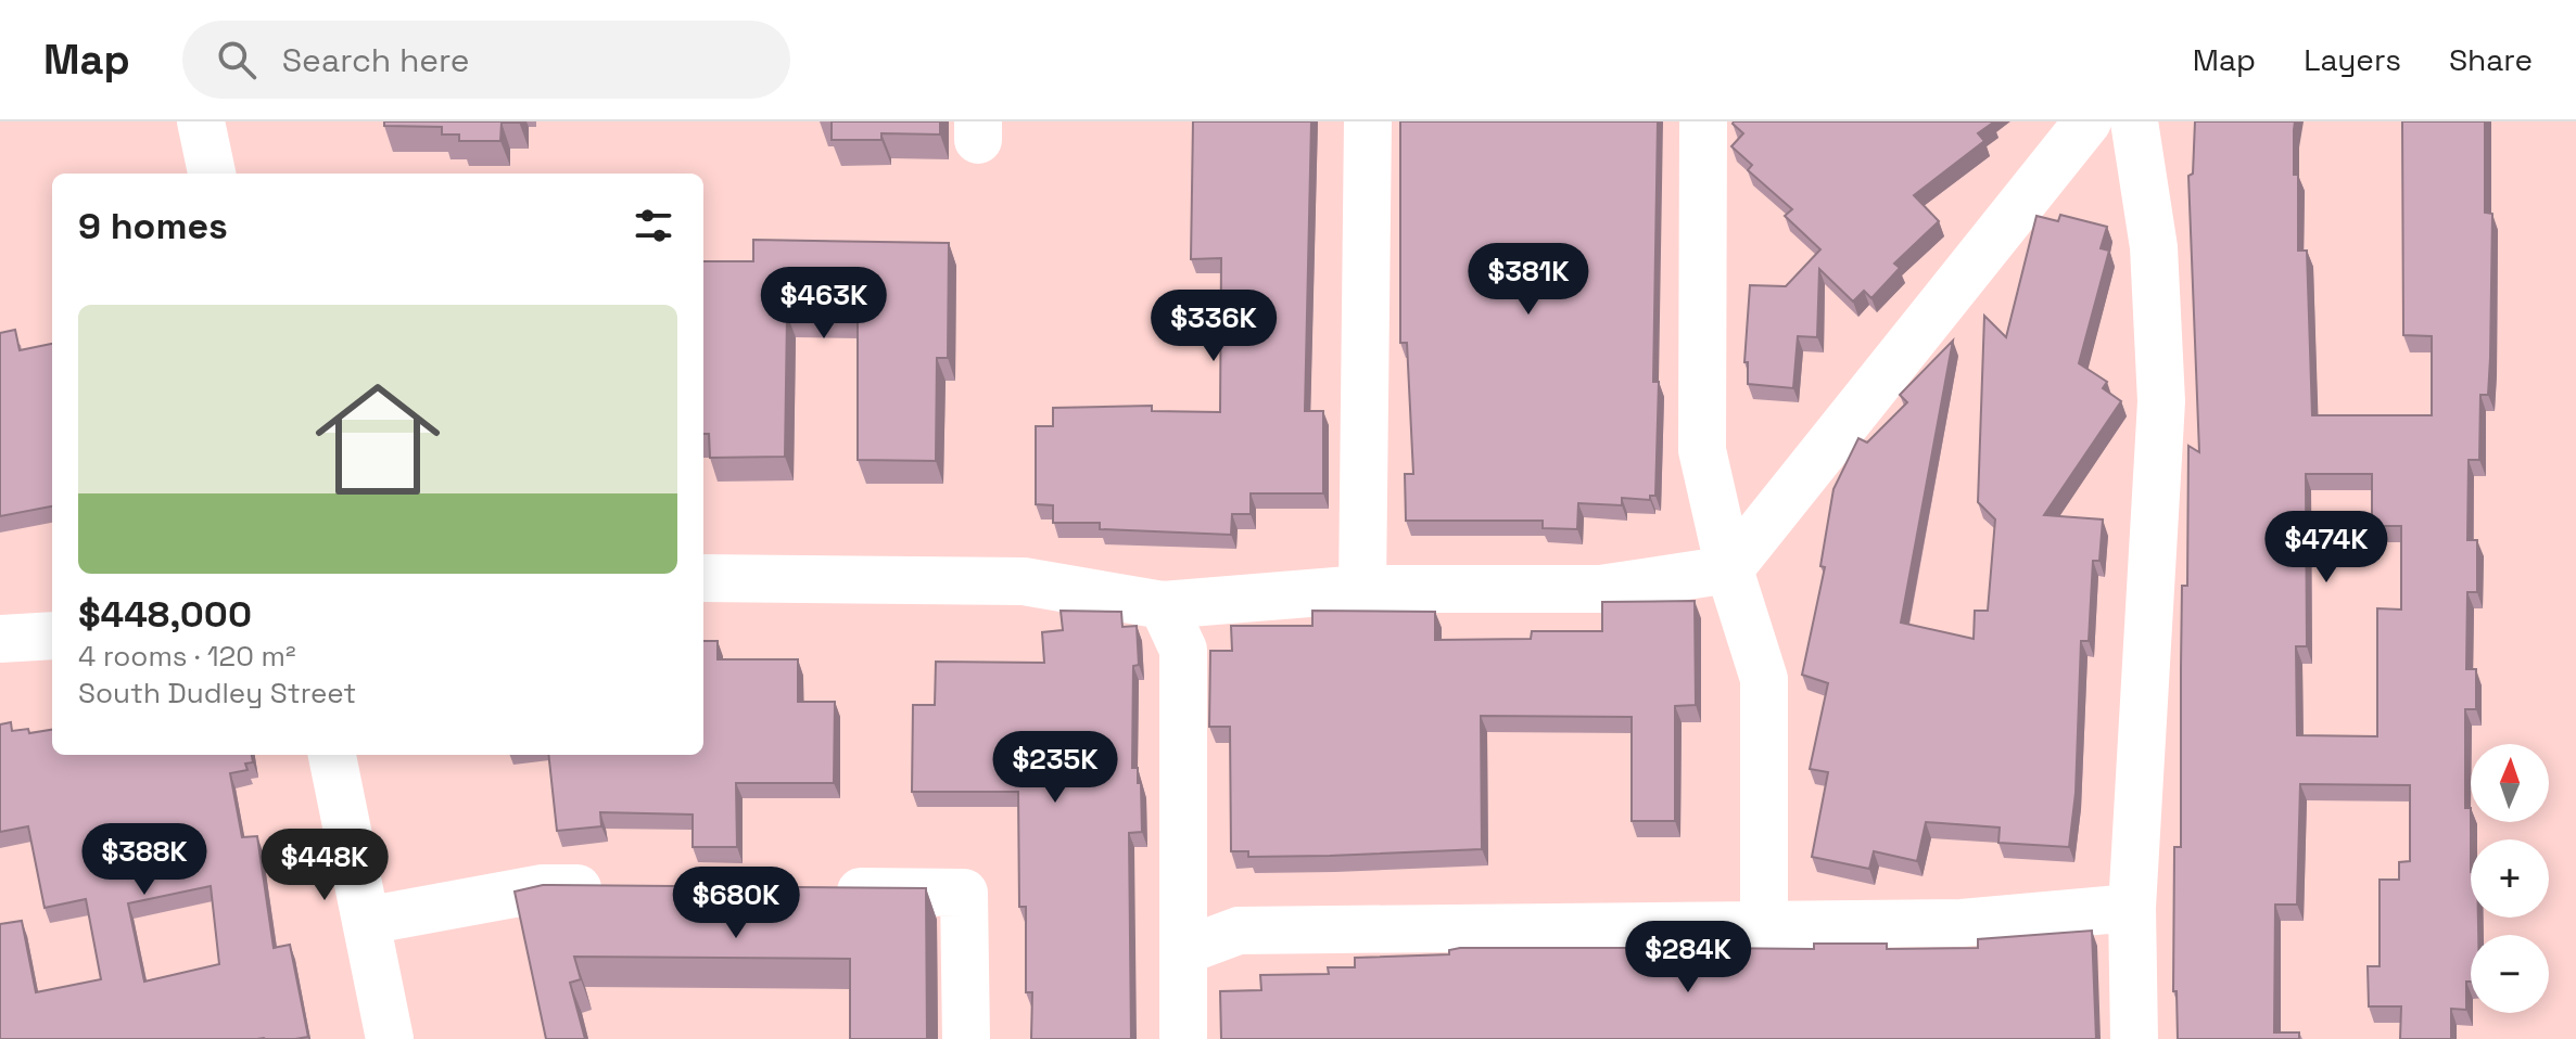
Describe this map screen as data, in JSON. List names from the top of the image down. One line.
{"north":"top","page":{"header":"Map","search":"Search here","nav":["Map","Layers","Share"],"heading":"9 homes","price":["$381K","$463K","$336K","$474K","$235K","$388K","$448K","$680K","$284K"],"list":[{"name":"$448,000","note":"4 rooms · 120 m² · South Dudley Street"}],"map_buttons":["+","−"]}}
